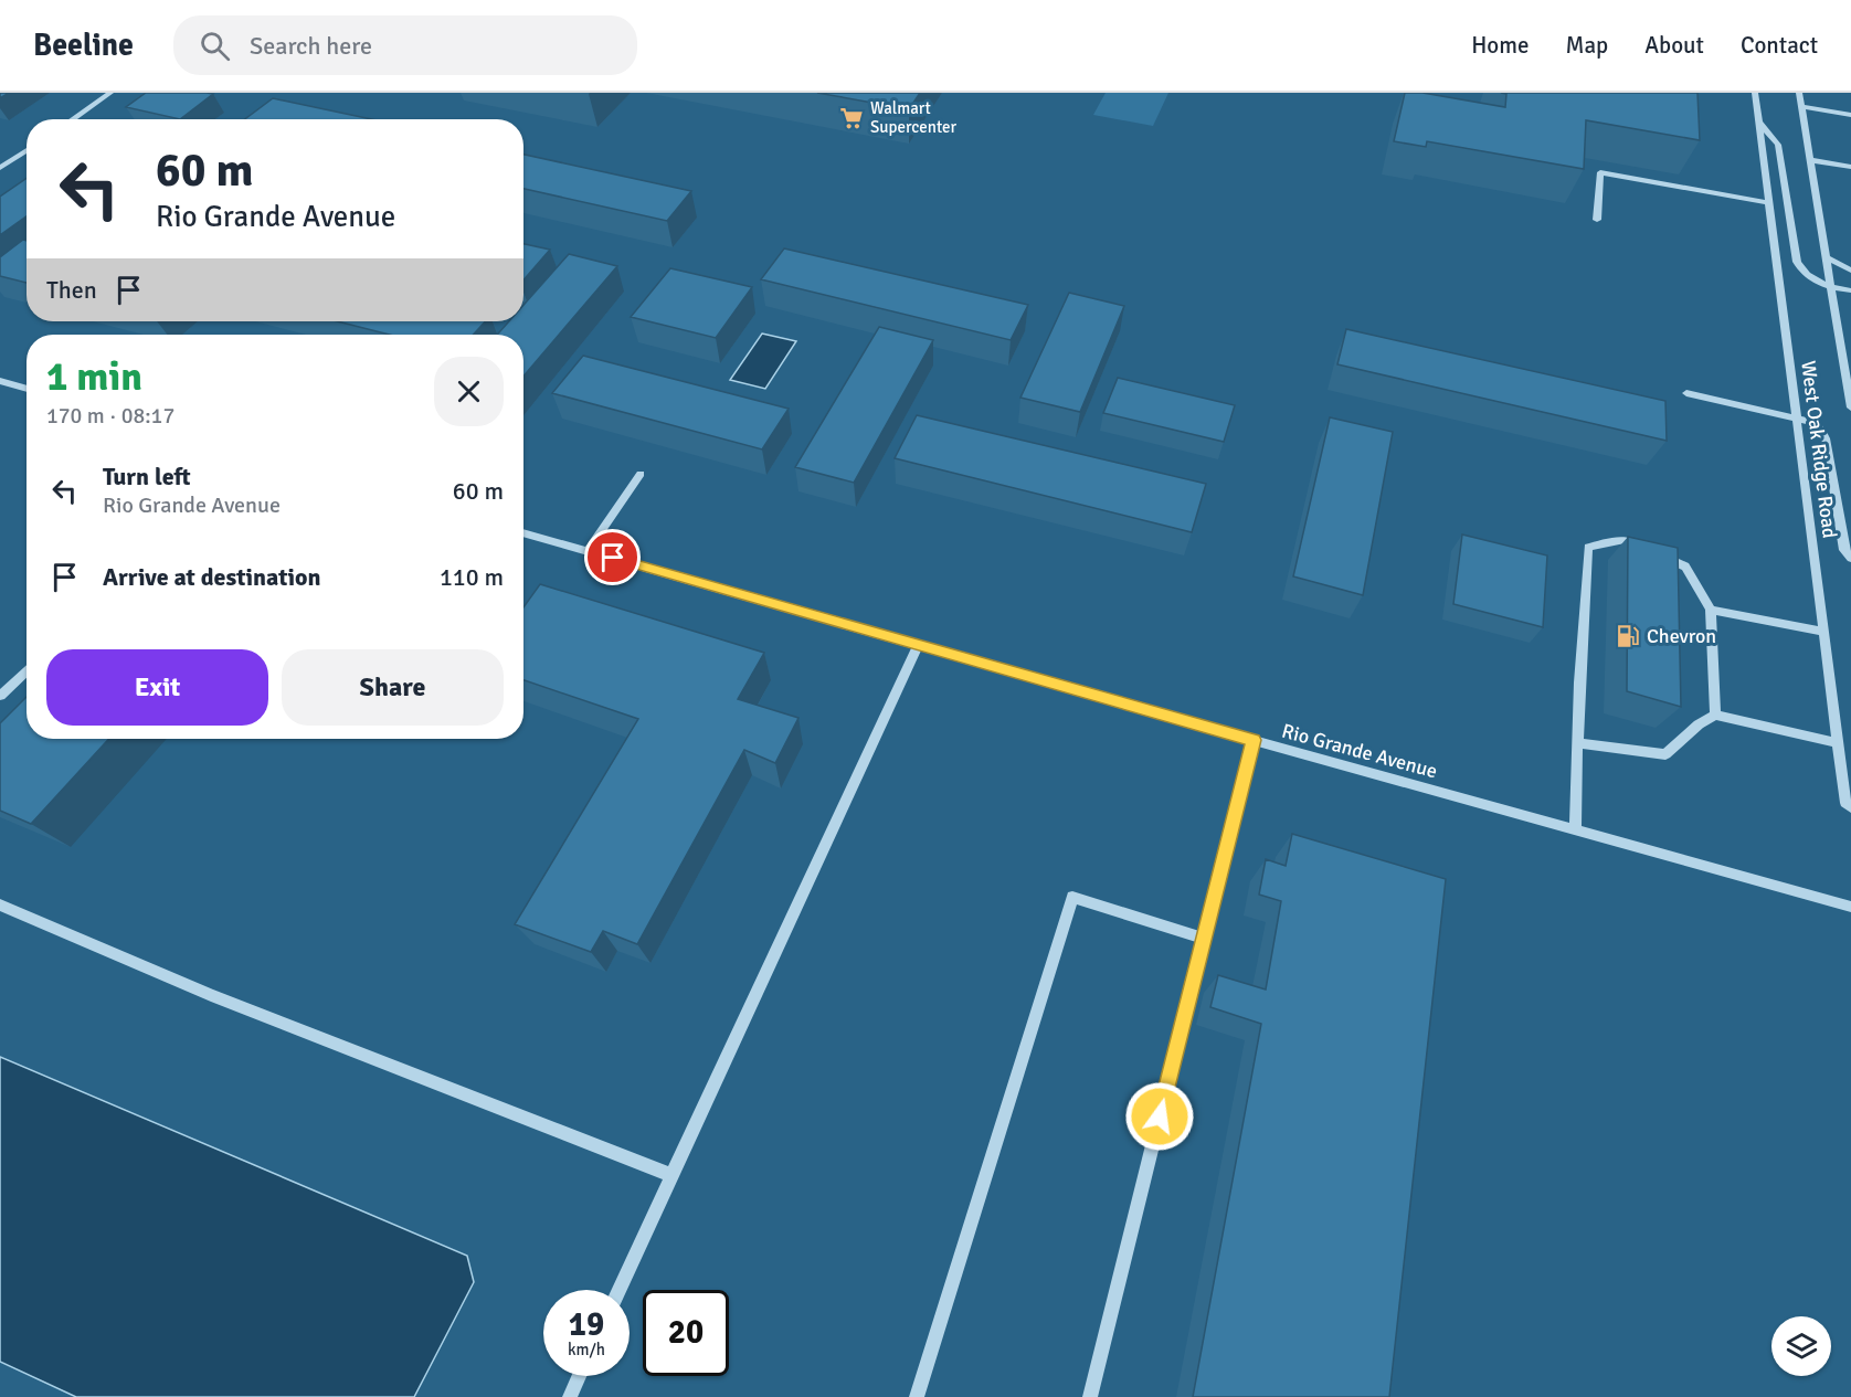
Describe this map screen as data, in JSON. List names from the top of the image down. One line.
{"streets":{"street":["West Oak Ridge Road","Rio Grande Avenue"]},"places":{"supermarket":["Walmart Supercenter"],"fuel station":["Chevron"]},"page":{"header":"Beeline","search":"Search here","nav":["Home","Map","About","Contact"],"turn":["60 m","Rio Grande Avenue"],"then":"Then","heading":["1 min","170 m · 08:17"],"list":[{"name":"Turn left","note":"Rio Grande Avenue","value":"60 m"},{"name":"Arrive at destination","value":"110 m"}],"buttons":["Exit","Share"],"speed":"19 km/h","limit":"20"}}
